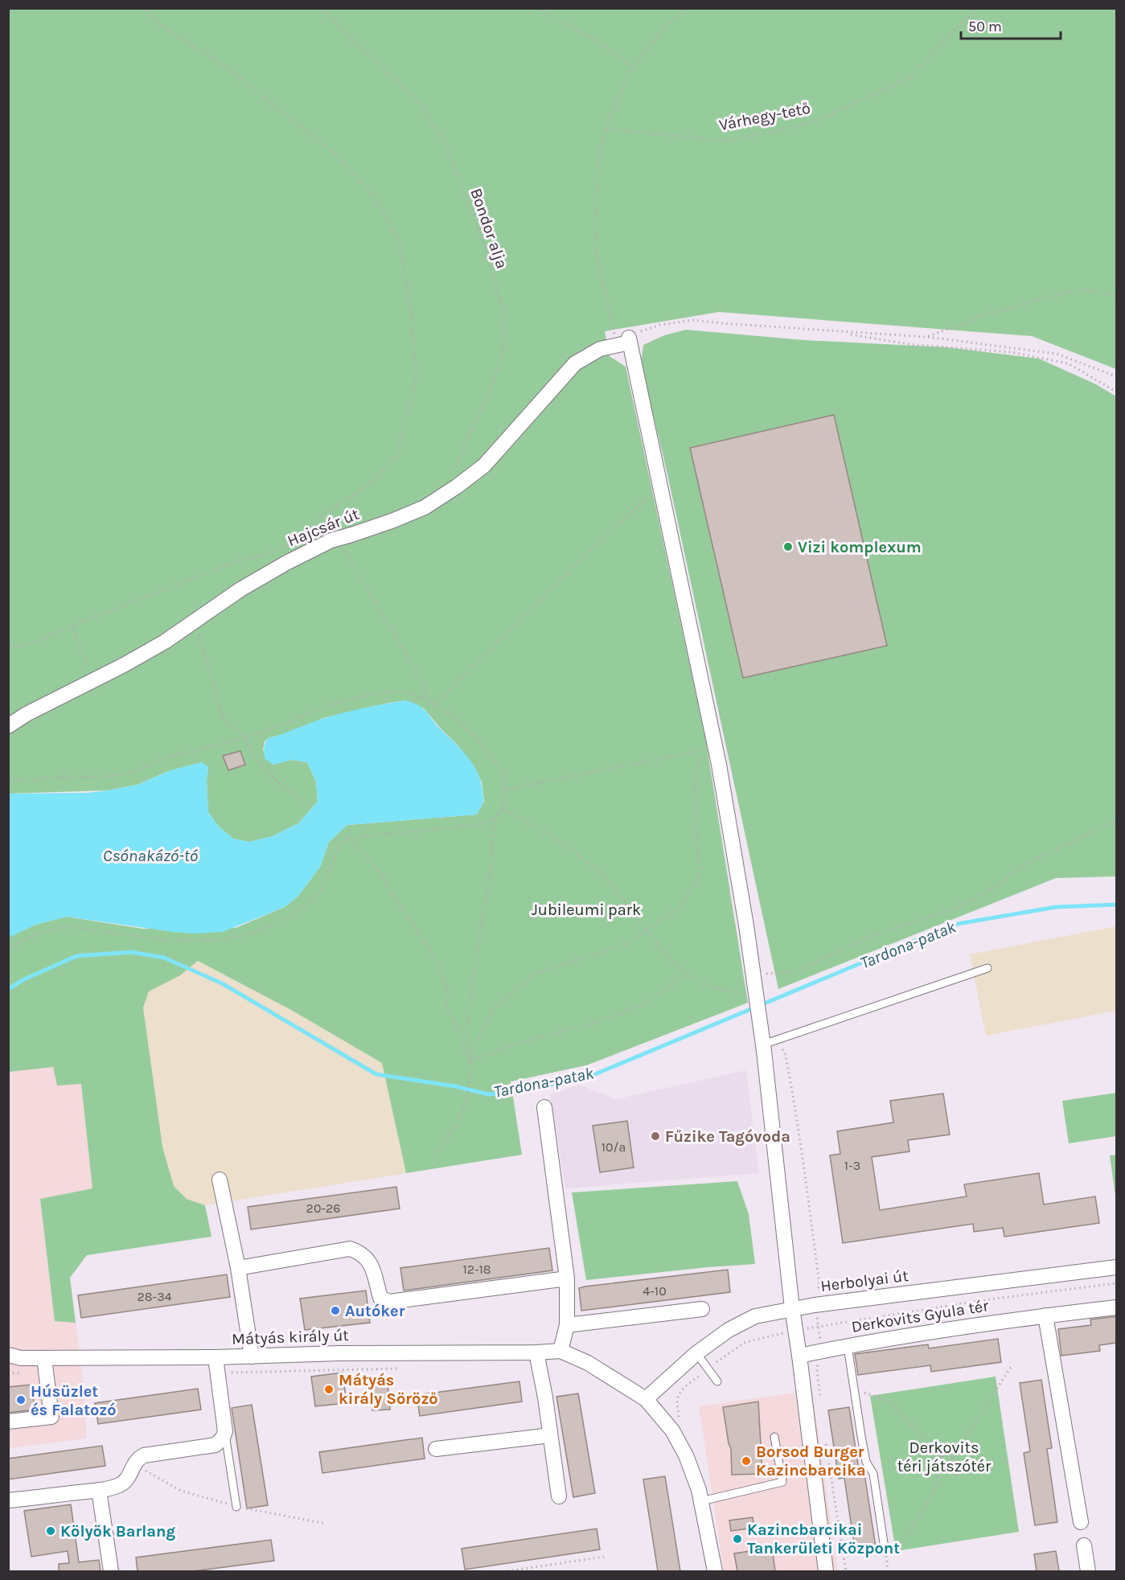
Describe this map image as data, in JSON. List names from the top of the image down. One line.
{"streets":{"street":["Hajcsár út","Herbolyai út","Derkovits Gyula tér","Mátyás király út"],"path":["Várhegy-tető","Bondor alja"]},"crossings":[["Herbolyai út","Mátyás király út"]],"water":["Csónakázó-tó","Tardona-patak"],"parks":["Jubileumi park","Derkovits téri játszótér"],"places":["Vizi komplexum","Fűzike Tagóvoda","Autóker","Mátyás király Söröző","Húsüzlet és Falatozó","Borsod Burger Kazincbarcika","Kölyök Barlang","Kazincbarcikai Tankerületi Központ"],"house_numbers":["10/a","1-3","20-26","12-18","4-10","28-34"],"scale_bar":"50 m"}
